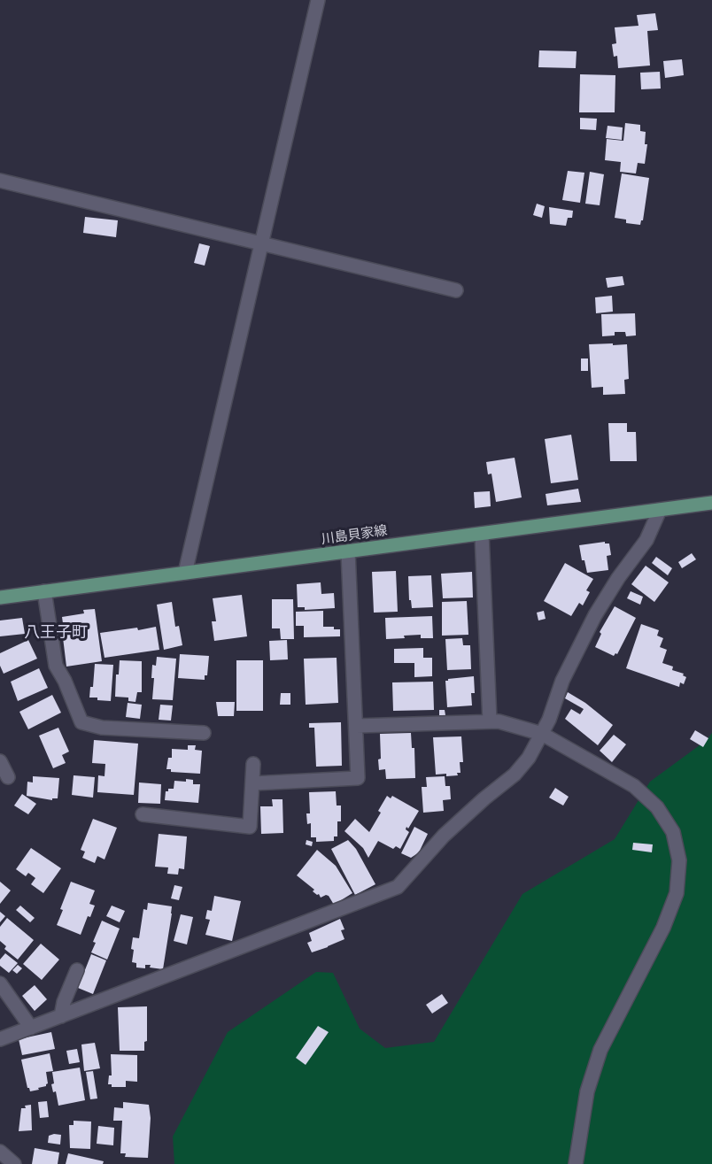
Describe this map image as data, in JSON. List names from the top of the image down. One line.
{"streets":{"main road":["川島貝家線"]},"districts":["八王子町"]}
